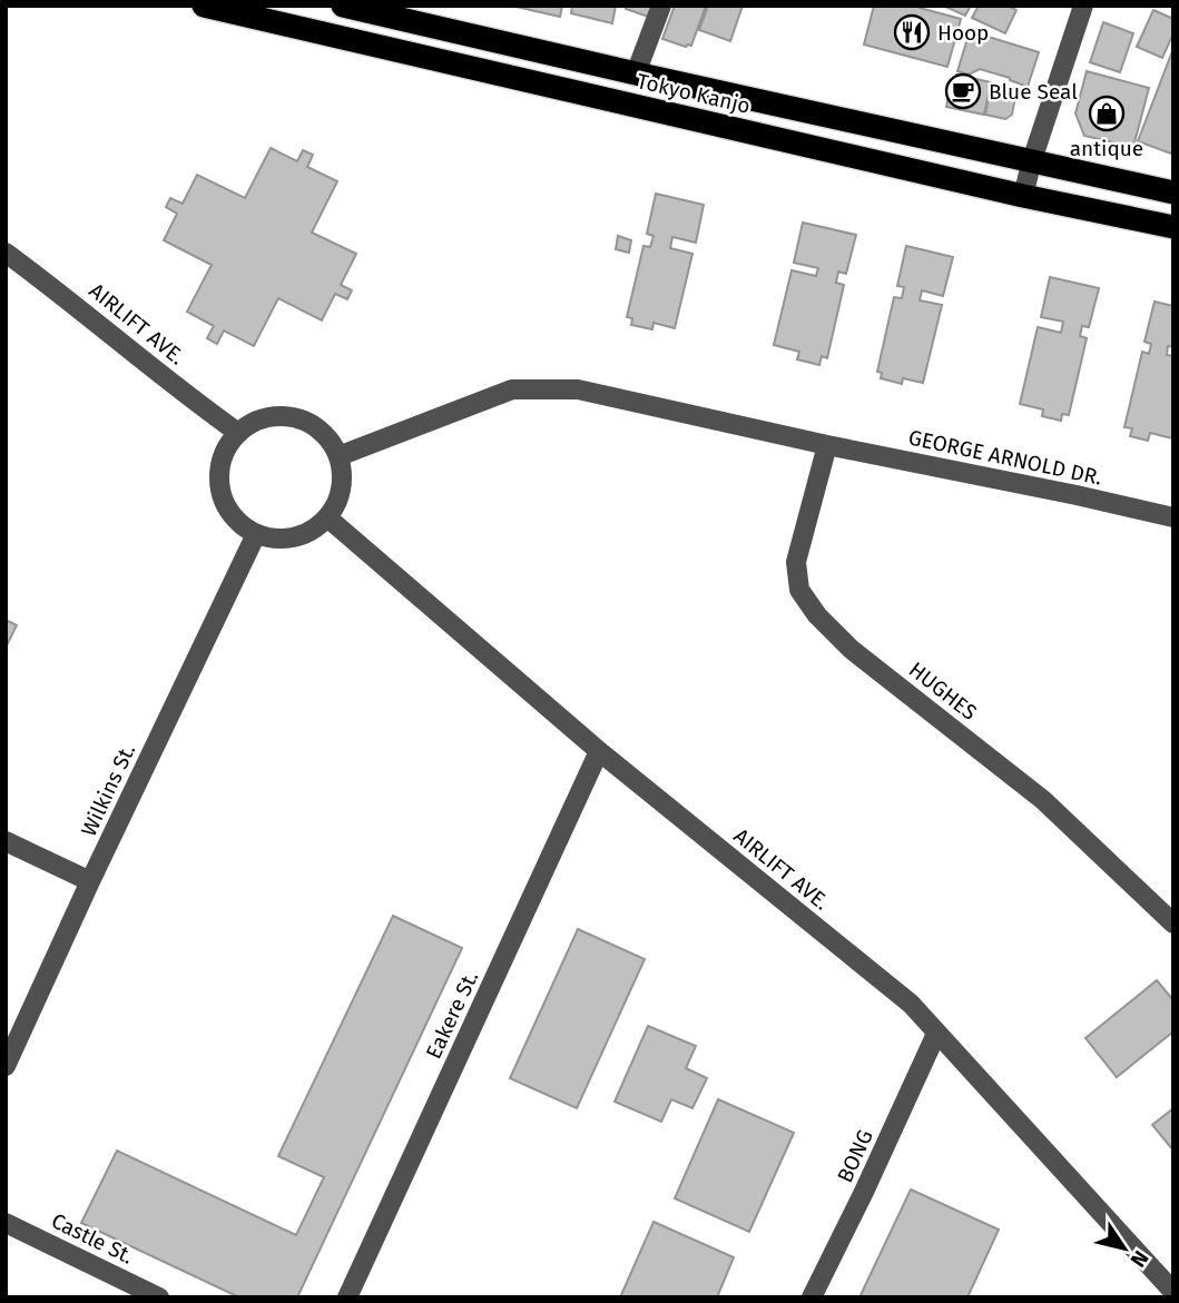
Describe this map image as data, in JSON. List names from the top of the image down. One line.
{"streets":{"highway":["Tokyo Kanjo"],"street":["AIRLIFT AVE.","GEORGE ARNOLD DR.","HUGHES","Wilkins St.","Eakere St.","BONG","Castle St."]},"crossings":[["AIRLIFT AVE.","GEORGE ARNOLD DR."],["AIRLIFT AVE.","Wilkins St."],["AIRLIFT AVE.","Eakere St."],["AIRLIFT AVE.","BONG"],["GEORGE ARNOLD DR.","HUGHES"],["GEORGE ARNOLD DR.","Wilkins St."]],"places":{"restaurant":["Hoop"],"cafe":["Blue Seal"],"shop":["antique"]},"north":"bottom right"}
